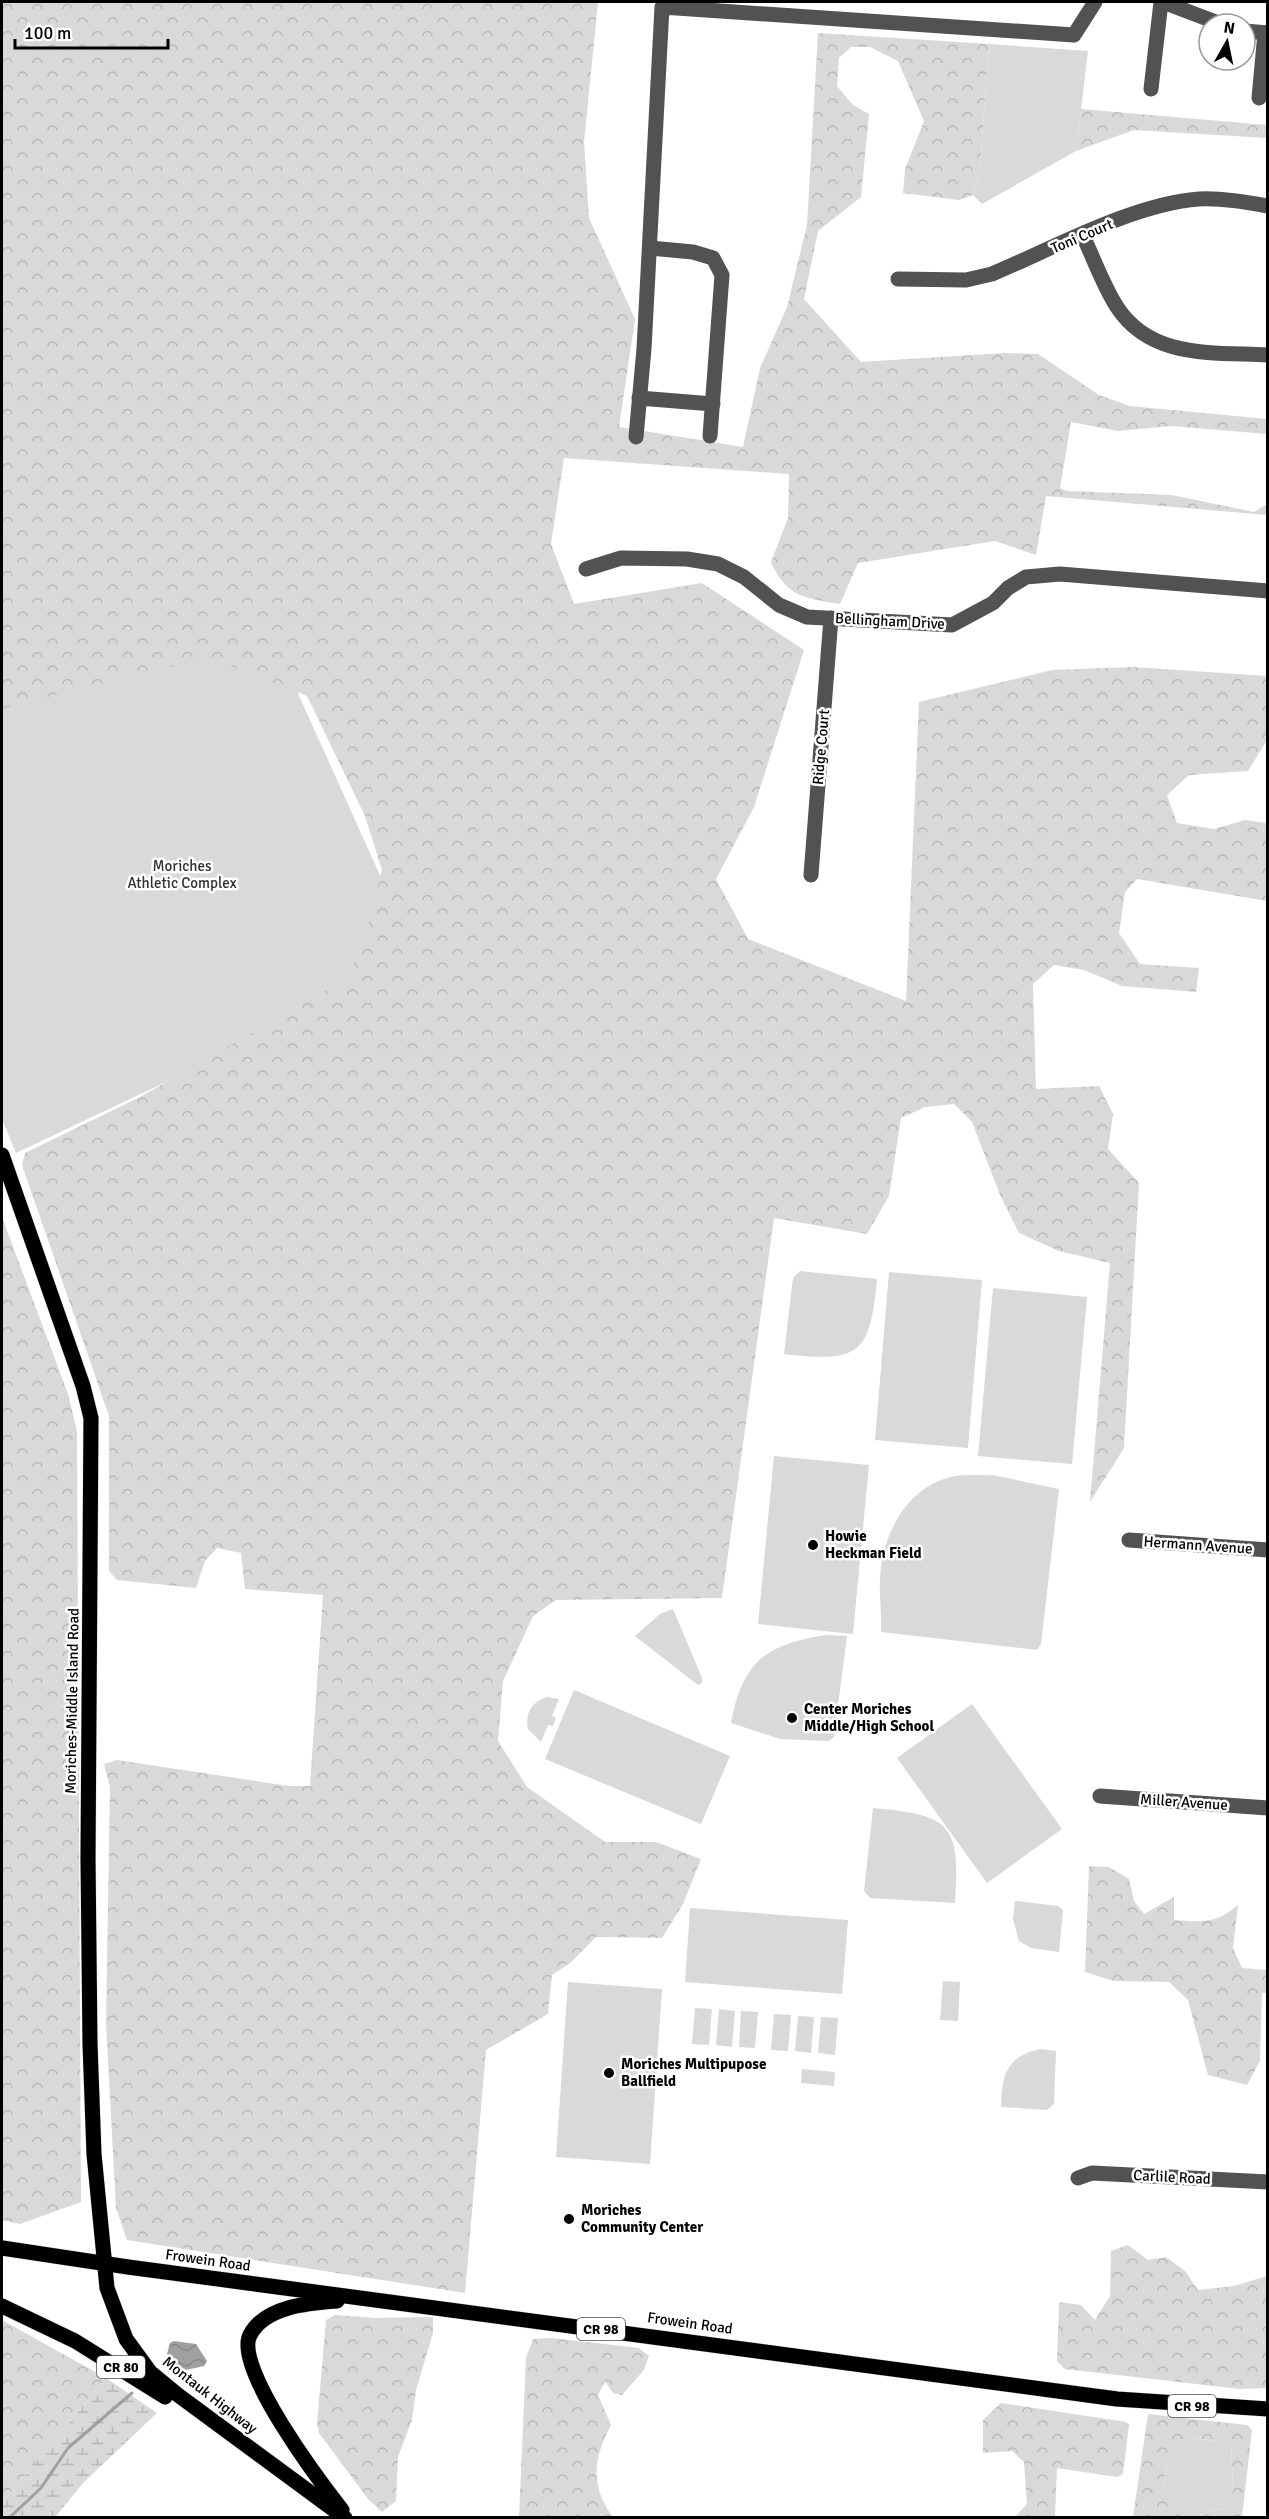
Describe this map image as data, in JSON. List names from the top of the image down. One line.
{"streets":{"main road":["Moriches-Middle Island Road","Frowein Road","CR 98","CR 80","Montauk Highway"],"street":["Toni Court","Bellingham Drive","Ridge Court","Hermann Avenue","Miller Avenue","Carlile Road"]},"crossings":[["Bellingham Drive","Ridge Court"],["Moriches-Middle Island Road","Frowein Road"],["Moriches-Middle Island Road","Montauk Highway"],["Frowein Road","Montauk Highway"],["CR 80","Montauk Highway"]],"parks":["Moriches Athletic Complex"],"places":["Howie Heckman Field","Center Moriches Middle/High School","Moriches Multipupose Ballfield","Moriches Community Center"],"scale_bar":"100 m","north":"top"}
